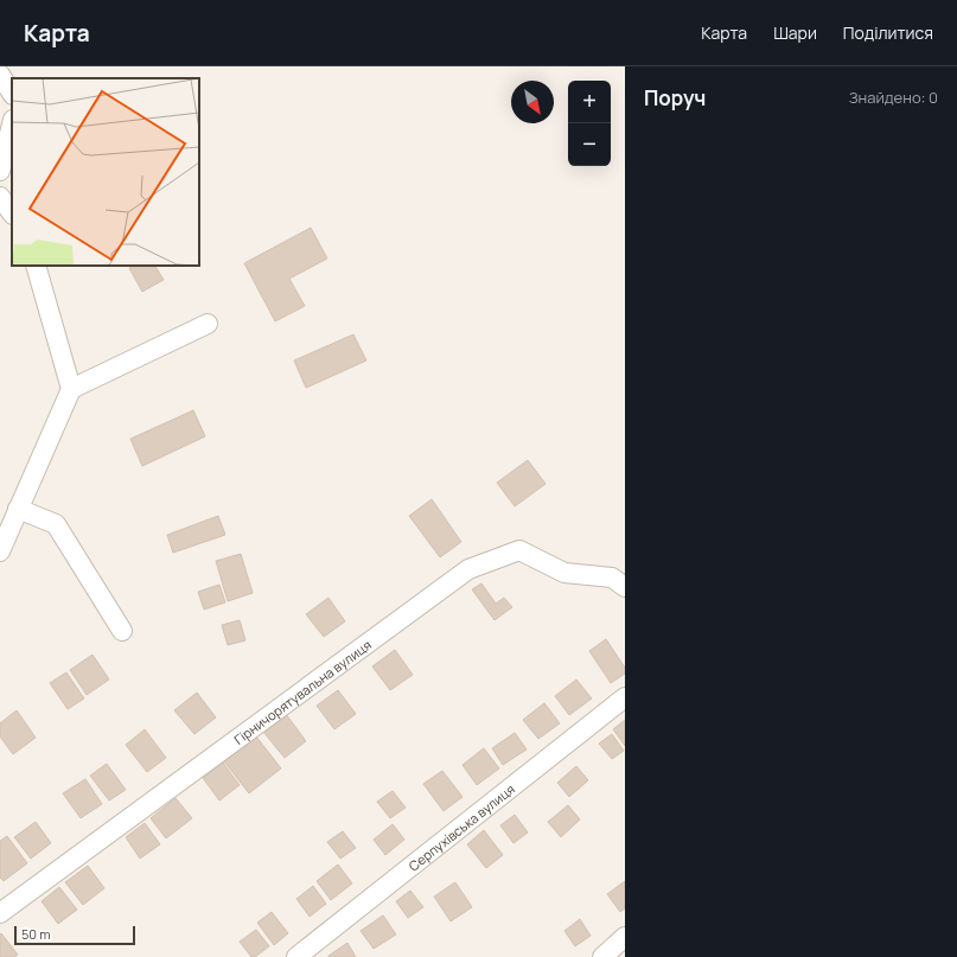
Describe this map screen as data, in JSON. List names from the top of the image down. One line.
{"streets":{"street":["Гірничорятувальна вулиця","Серпухівська вулиця"]},"scale_bar":"50 m","north":"bottom right","page":{"header":"Карта","nav":["Карта","Шари","Поділитися"],"heading":["Поруч","Знайдено: 0"],"map_buttons":["+","−"],"scale":"50 m"}}
